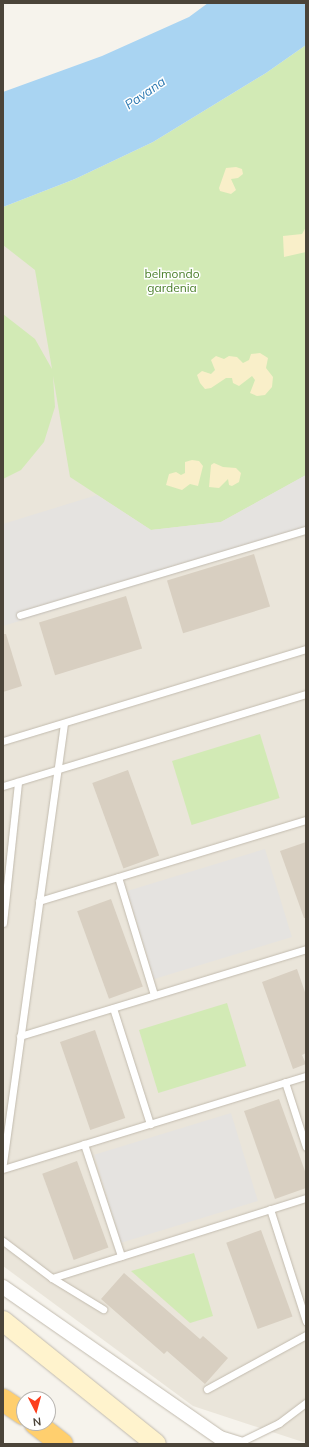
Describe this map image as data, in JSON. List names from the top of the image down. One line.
{"water":["Pavana"],"parks":["belmondo gardenia"],"north":"bottom"}
